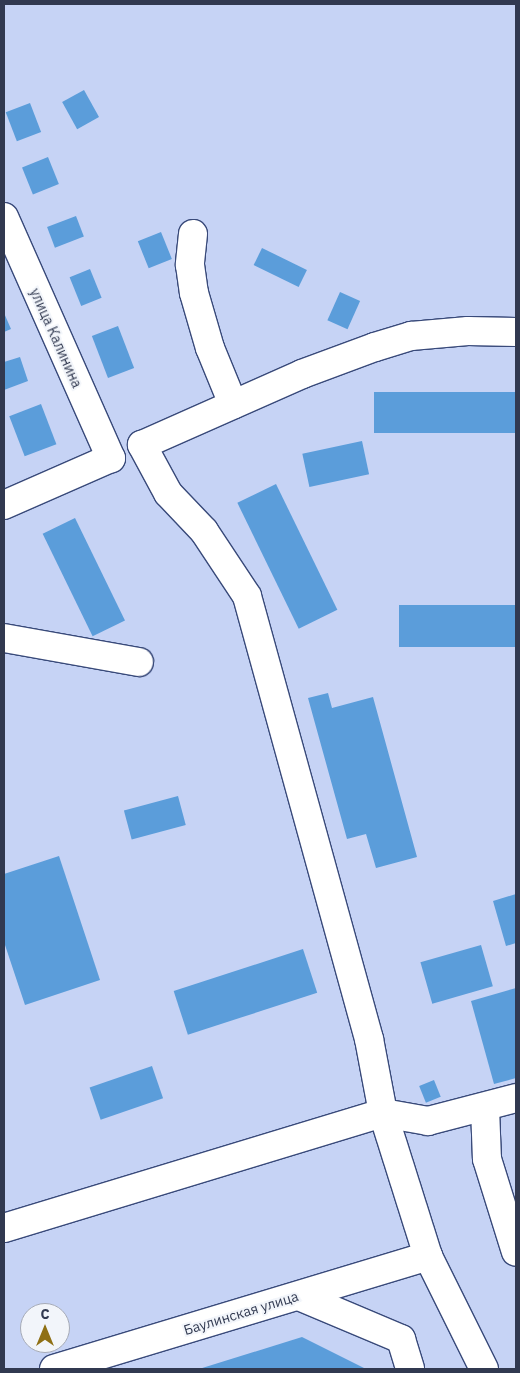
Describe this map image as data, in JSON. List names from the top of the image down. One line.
{"streets":{"street":["улица Калинина","Баулинская улица"]},"north":"top"}
